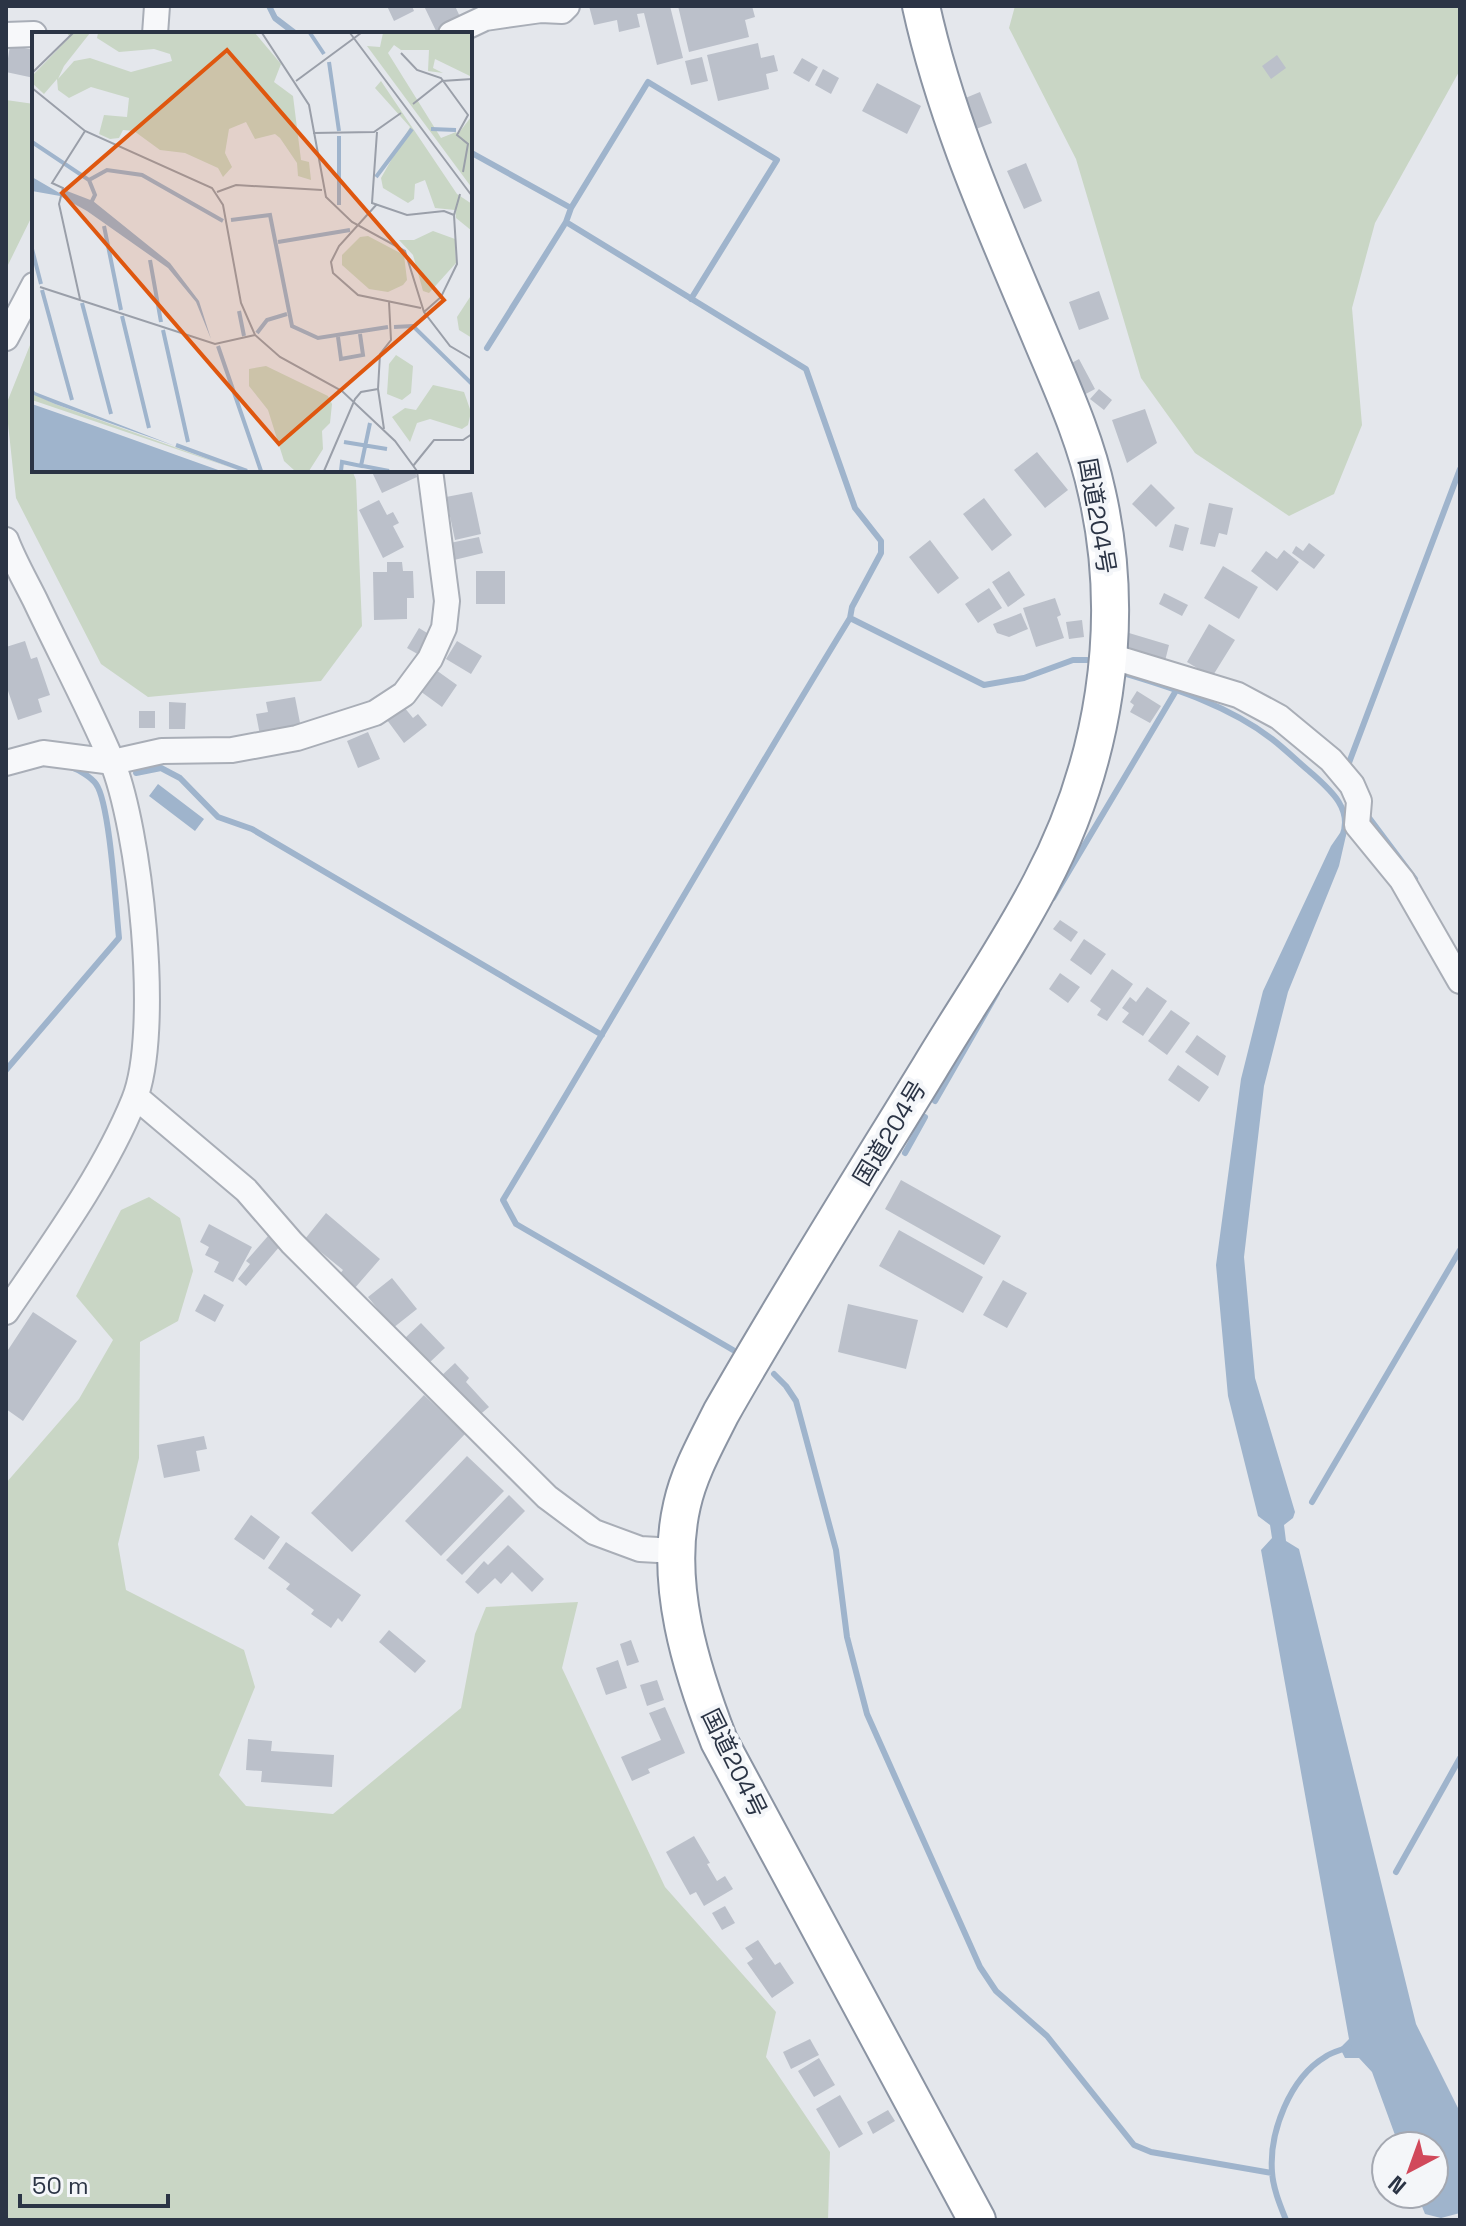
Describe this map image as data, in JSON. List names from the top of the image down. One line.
{"streets":{"highway":["国道204号"]},"scale_bar":"50 m","north":"bottom left"}
